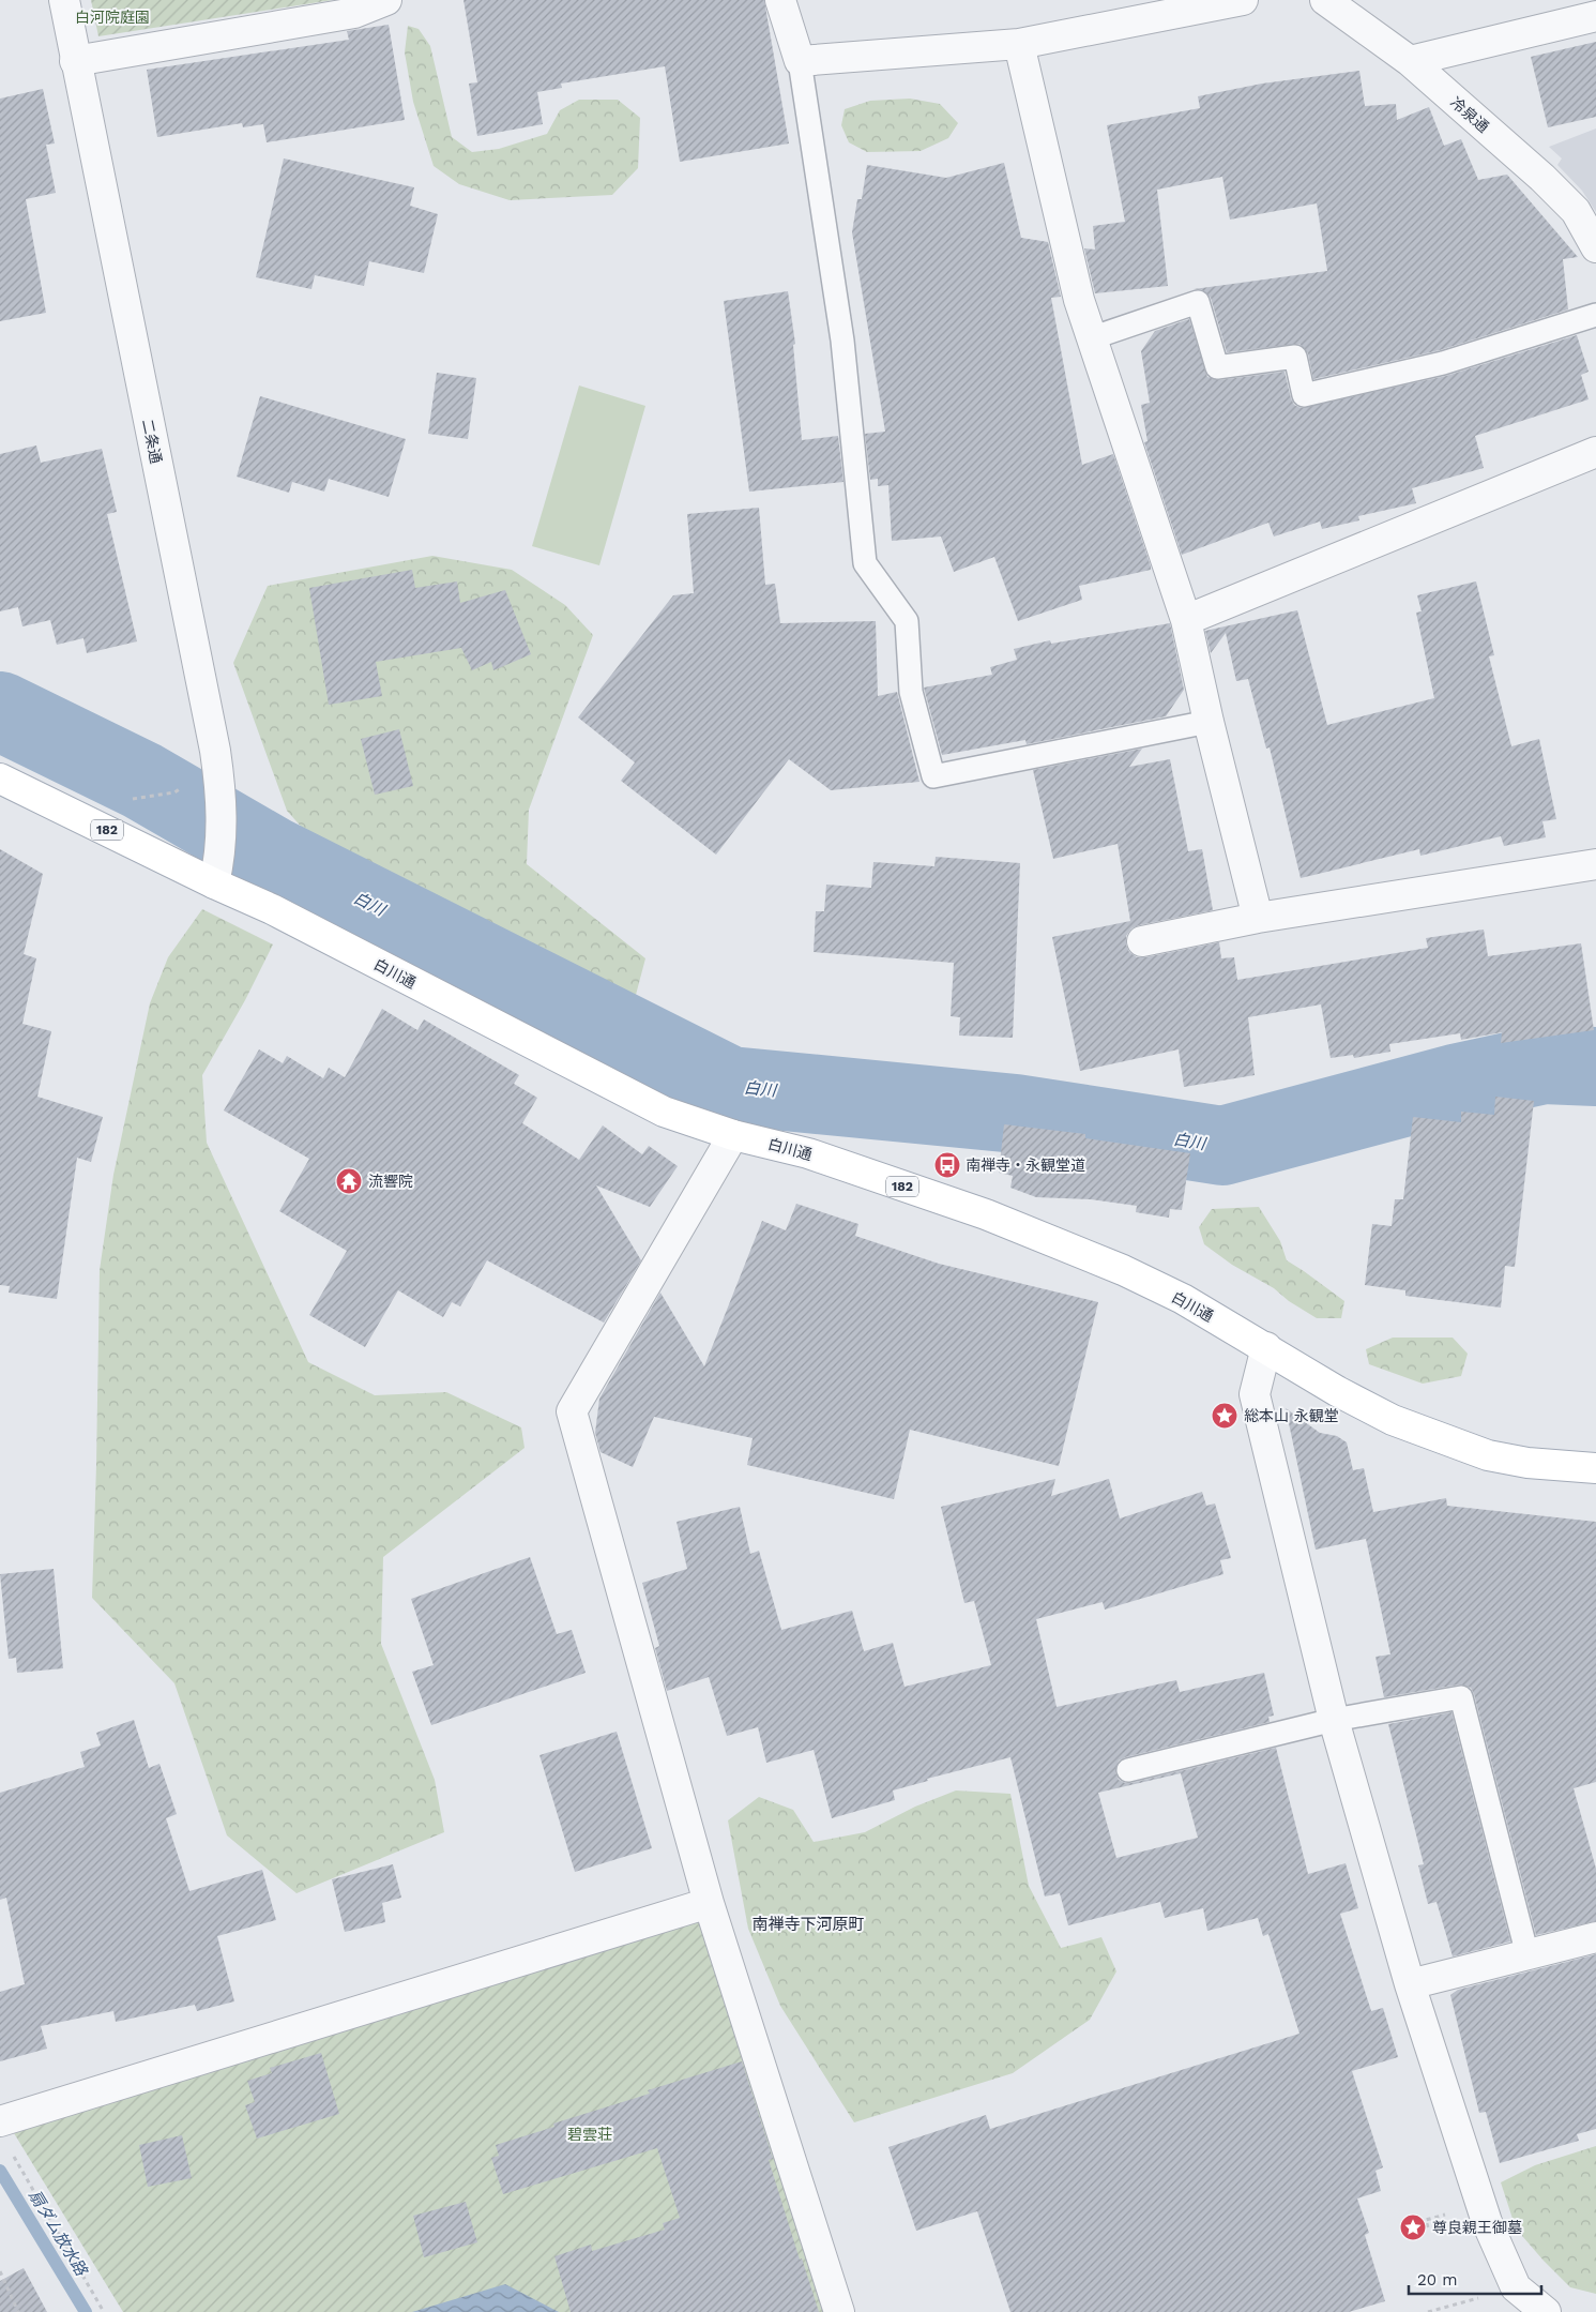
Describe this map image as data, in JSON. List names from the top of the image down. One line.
{"streets":{"main road":["182","白川通"],"street":["冷泉通","二条通"]},"crossings":[["二条通","白川通"]],"districts":["南禅寺下河原町"],"water":["白川","扇ダム放水路"],"parks":["白河院庭園","碧雲荘"],"places":{"bus stop":["南禅寺・永観堂道"],"temple":["流響院"],"place":["総本山 永観堂","尊良親王御墓"]},"scale_bar":"20 m"}
